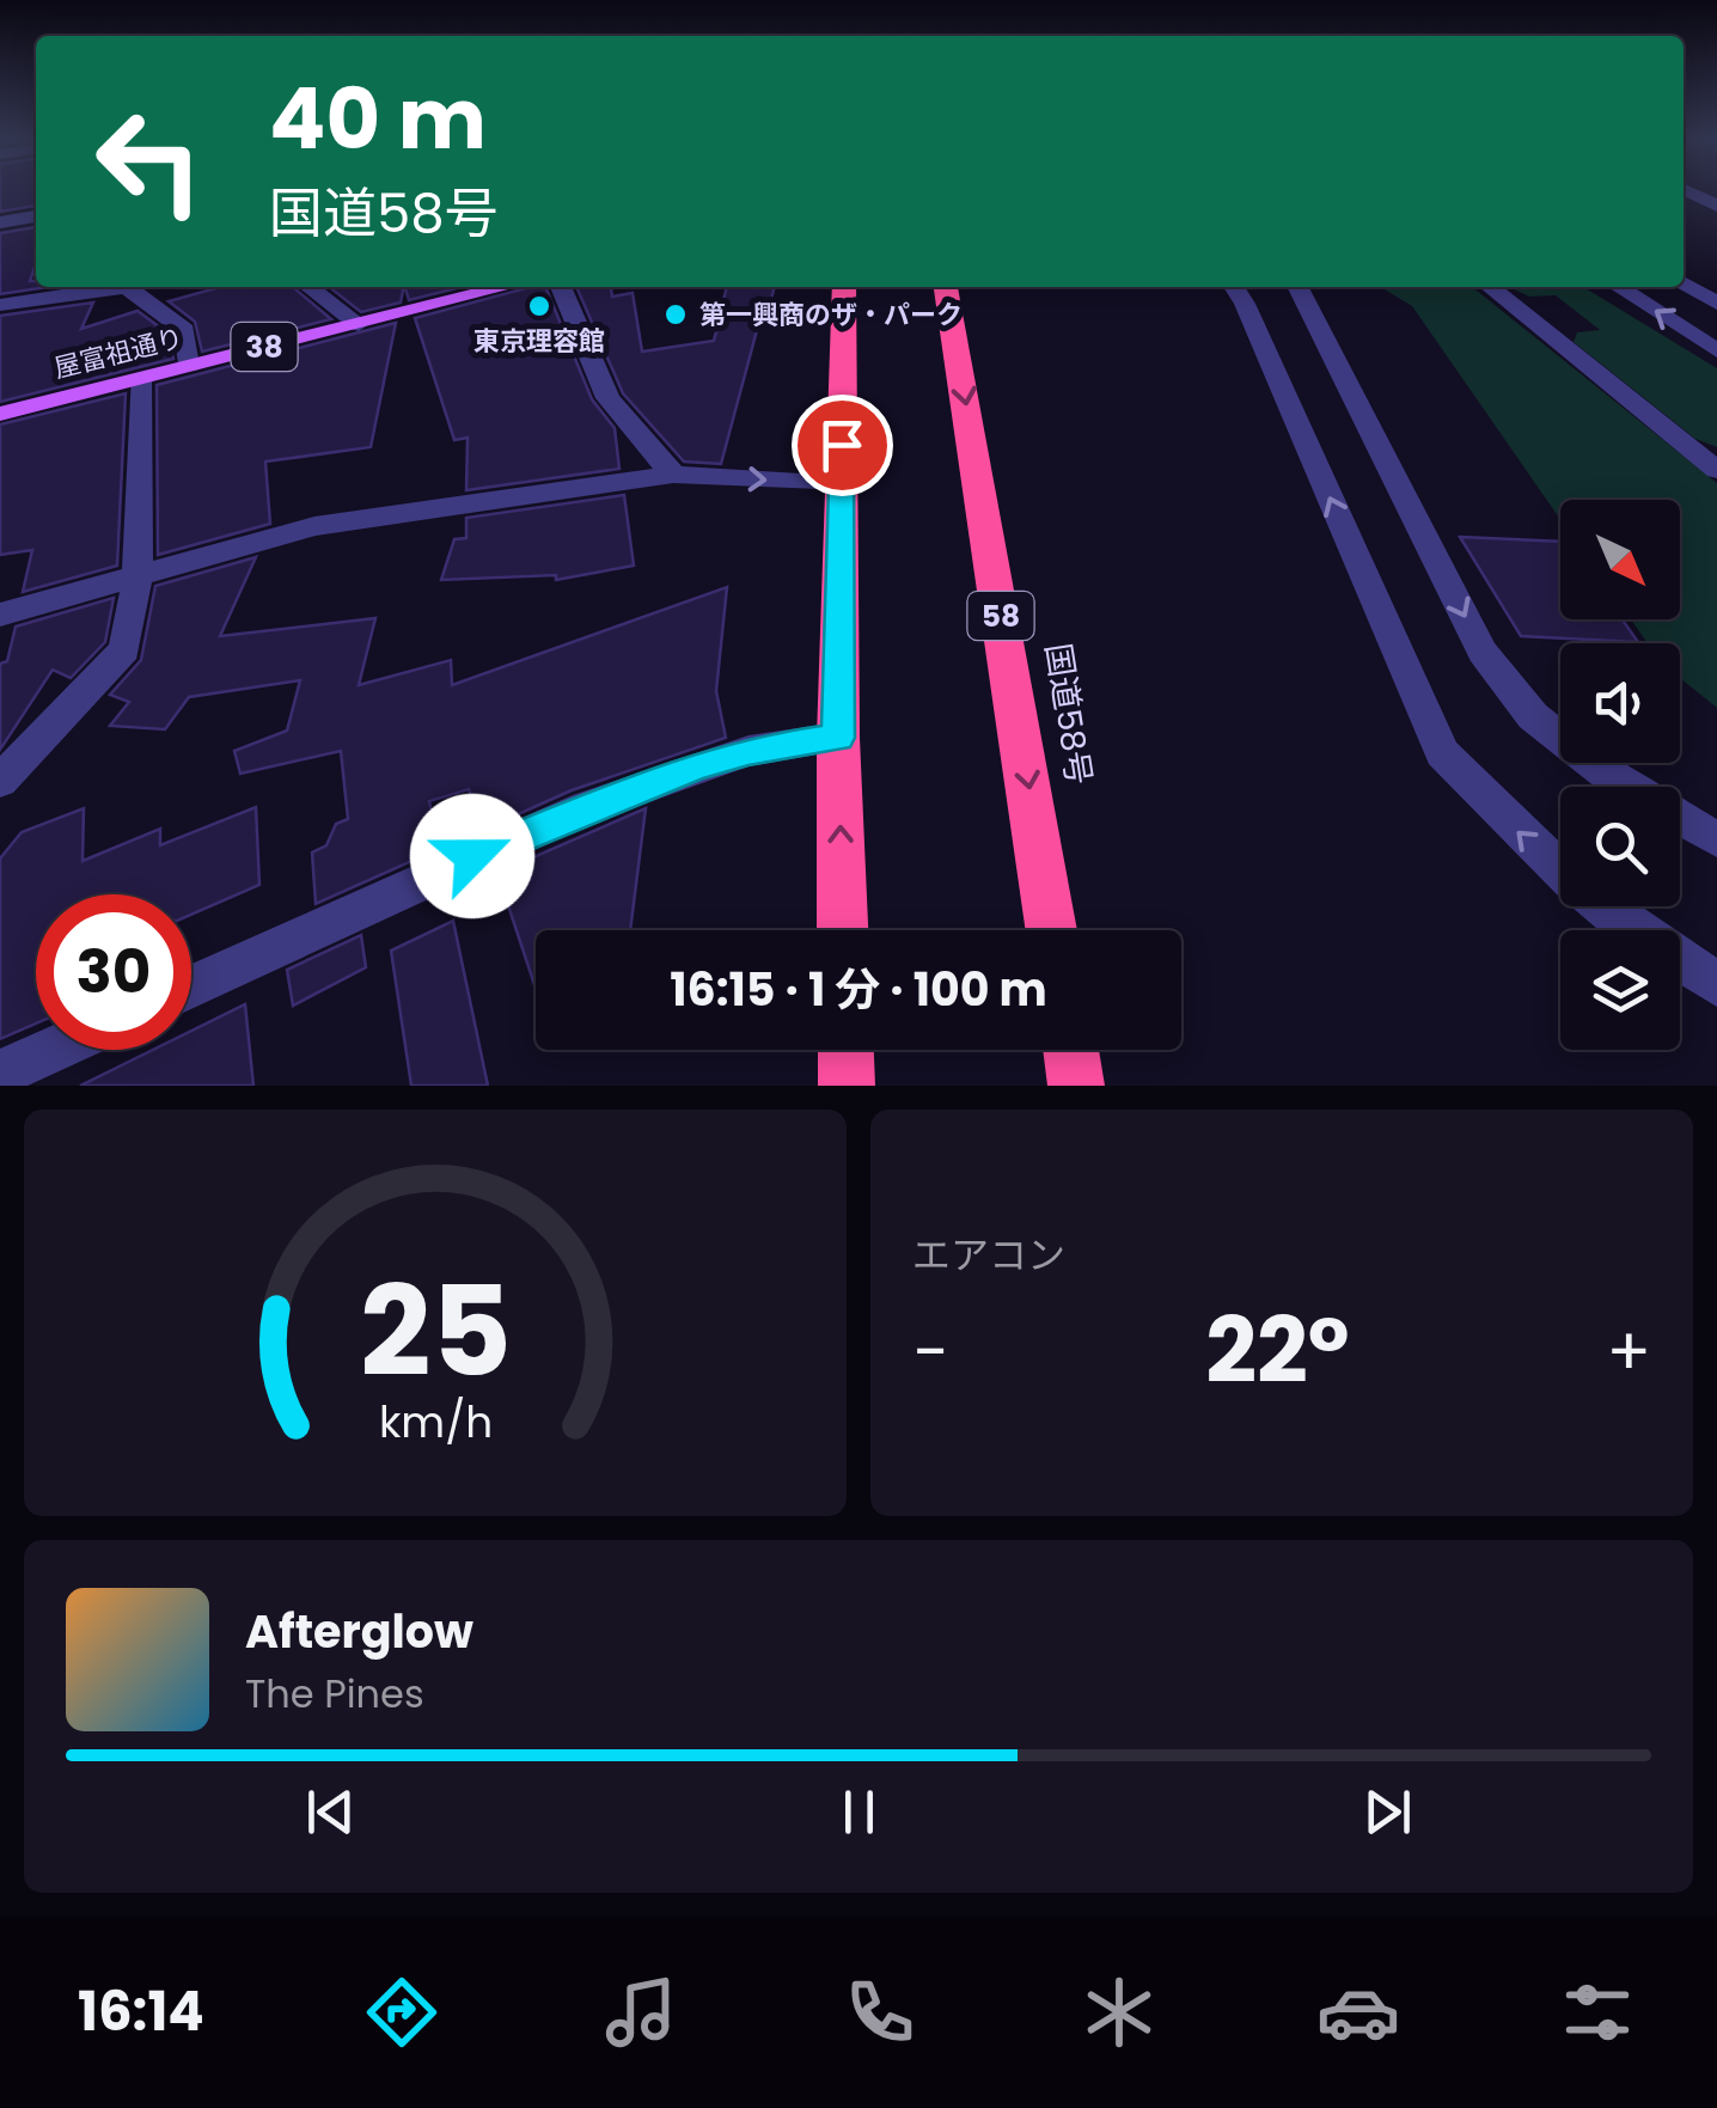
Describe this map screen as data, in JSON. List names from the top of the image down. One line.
{"streets":{"highway":["58","国道58号"],"main road":["38","屋富祖通り"]},"places":["東京理容館","第一興商のザ・パーク"],"north":"bottom right","page":{"turn":["40 m","国道58号"],"limit":"30","trip":"16:15 · 1 分 · 100 m","tile":"エアコン","heat":["−","22°","+"],"song":["Afterglow","The Pines"],"tabs":"16:14","gauge":["25","km/h"]}}
